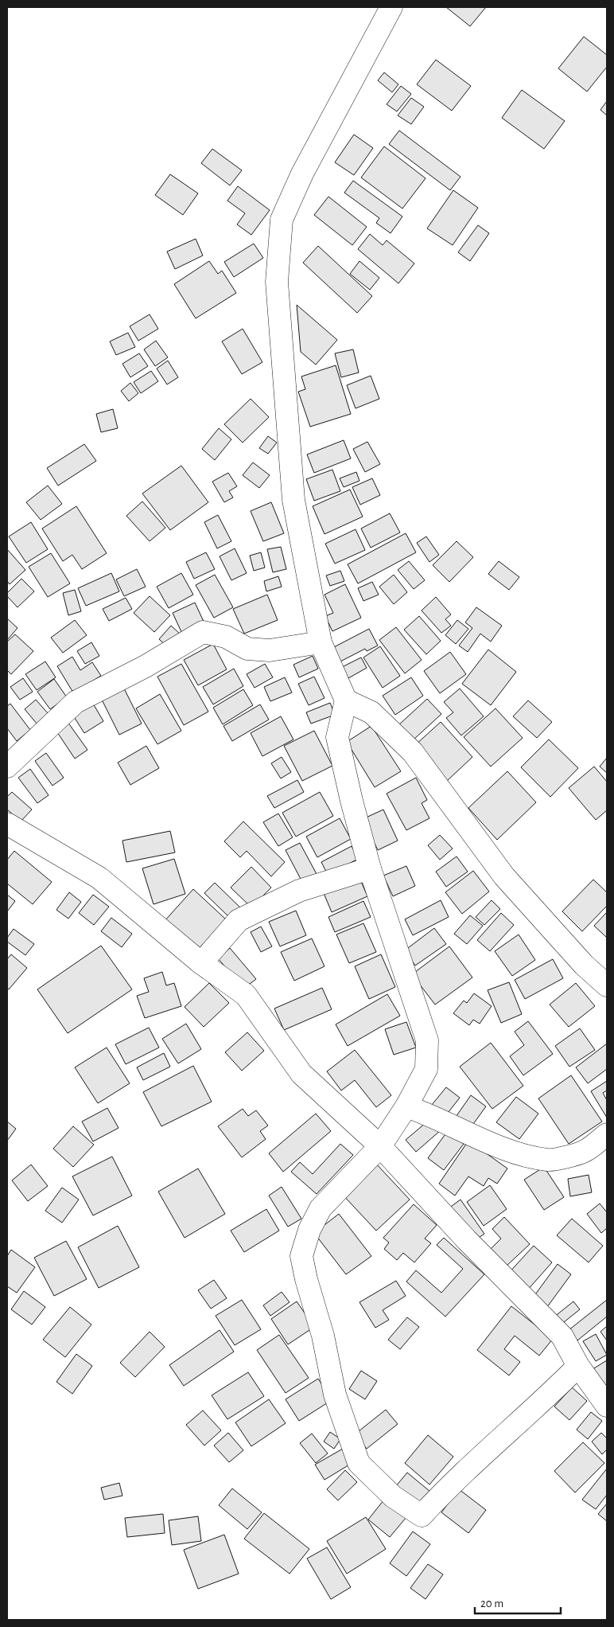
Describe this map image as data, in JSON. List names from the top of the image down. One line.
{"scale_bar":"20 m"}
